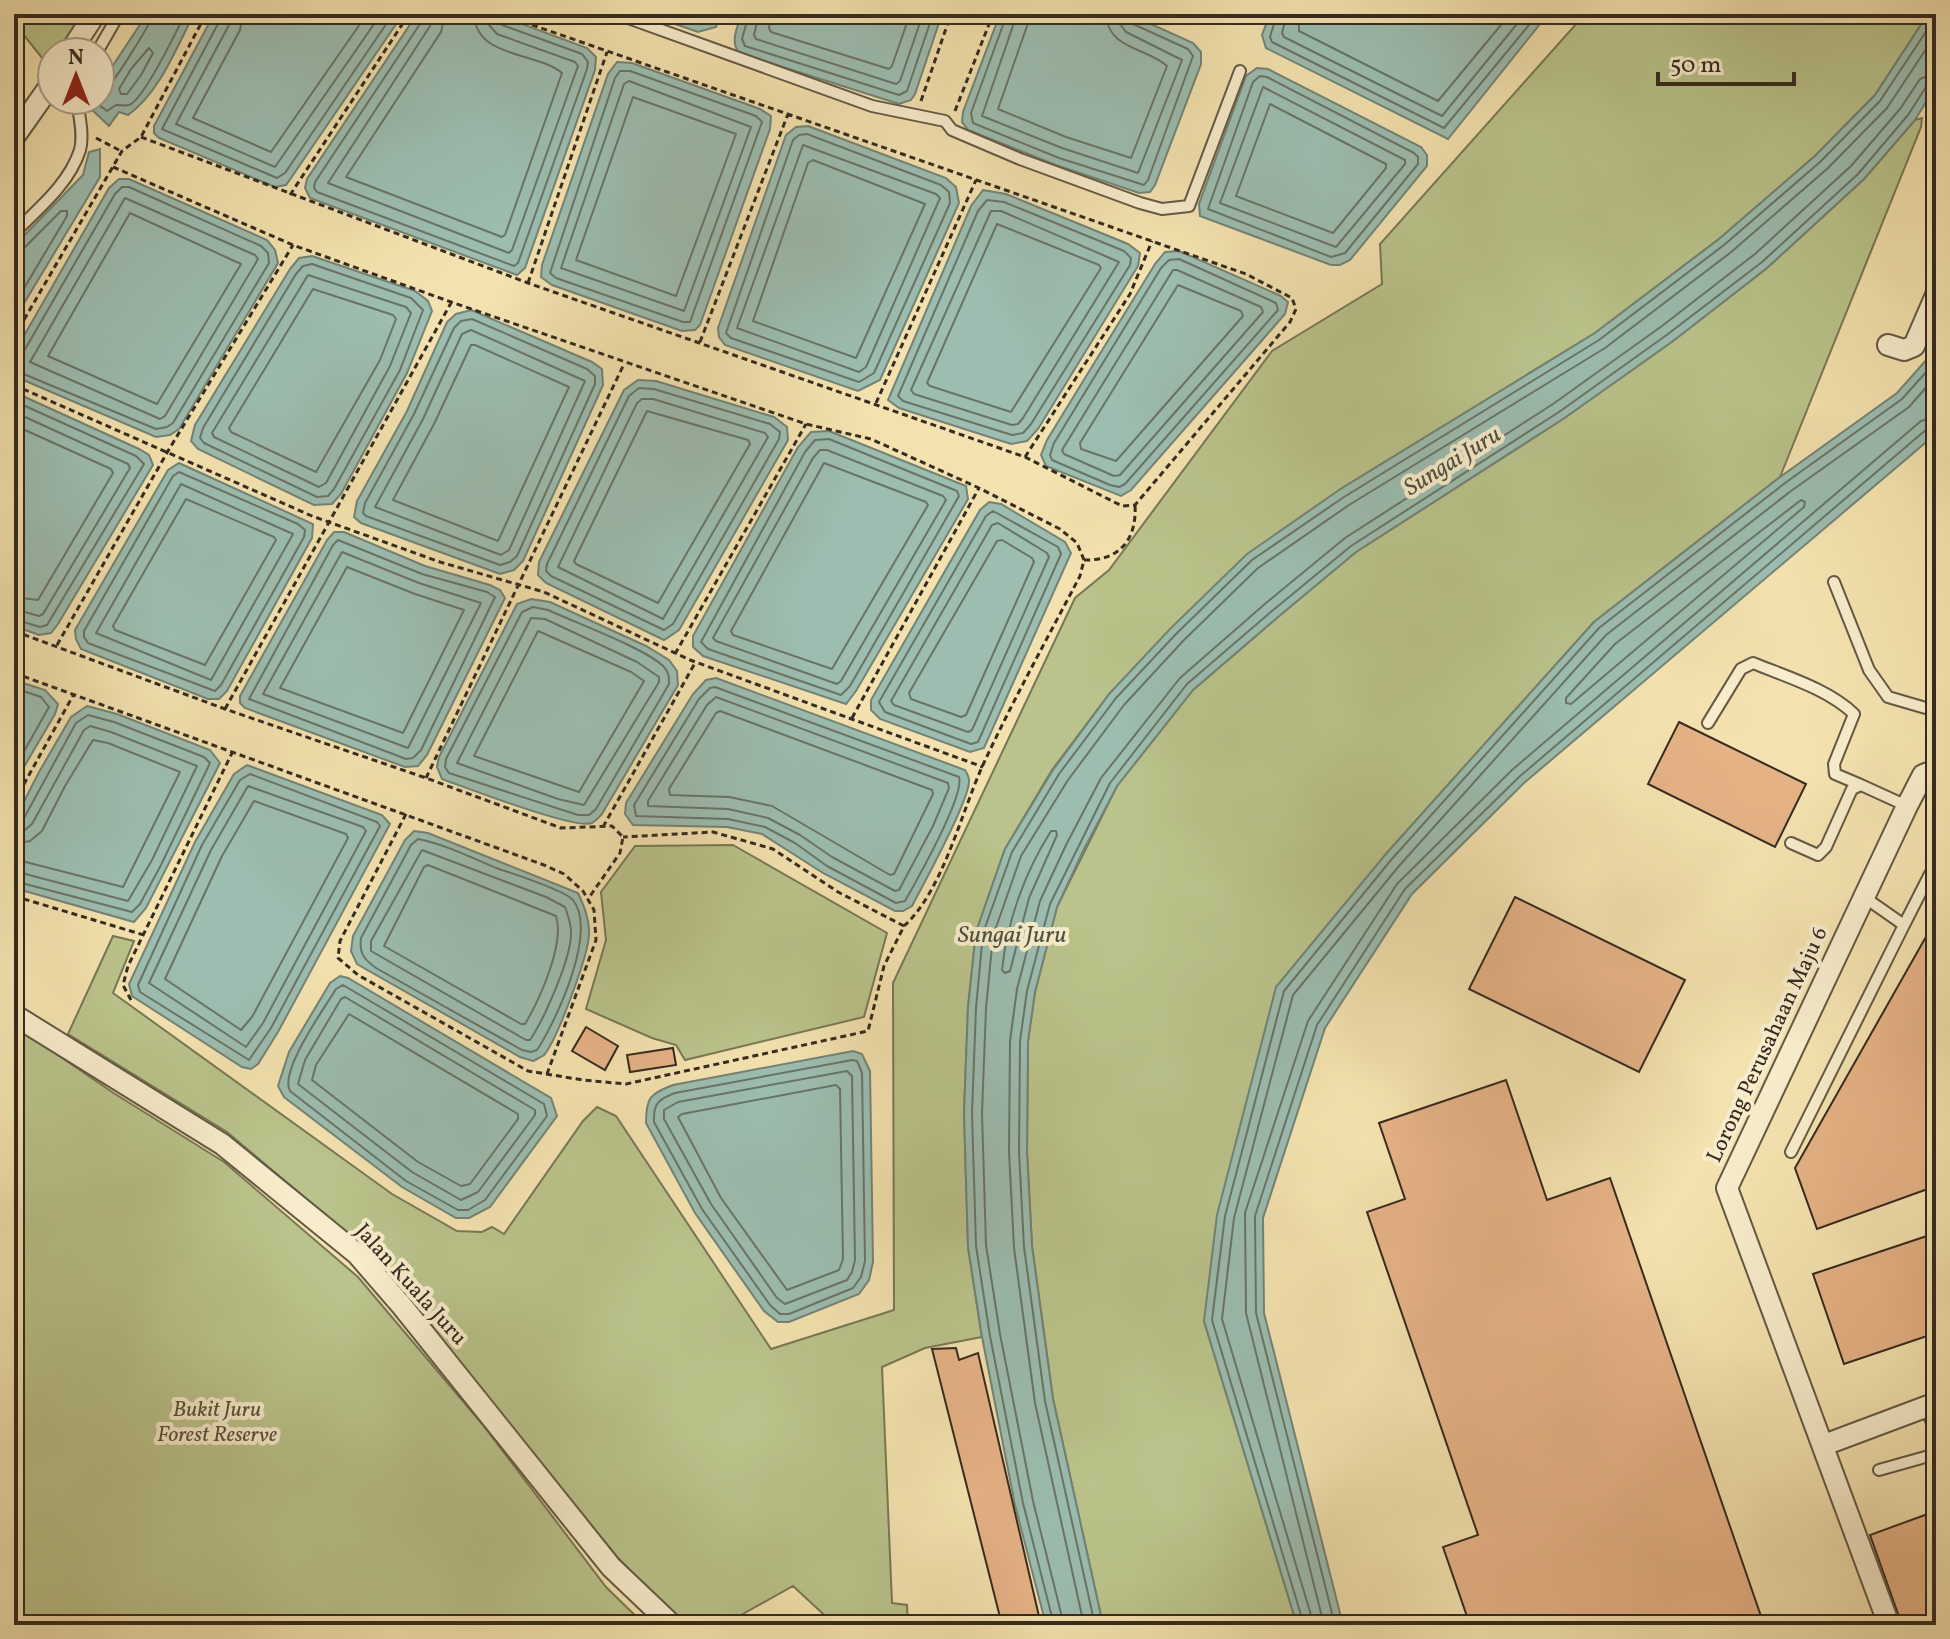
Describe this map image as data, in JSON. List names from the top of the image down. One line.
{"streets":{"street":["Lorong Perusahaan Maju 6","Jalan Kuala Juru"]},"water":["Sungai Juru"],"parks":["Bukit Juru Forest Reserve"],"scale_bar":"50 m","north":"top"}
